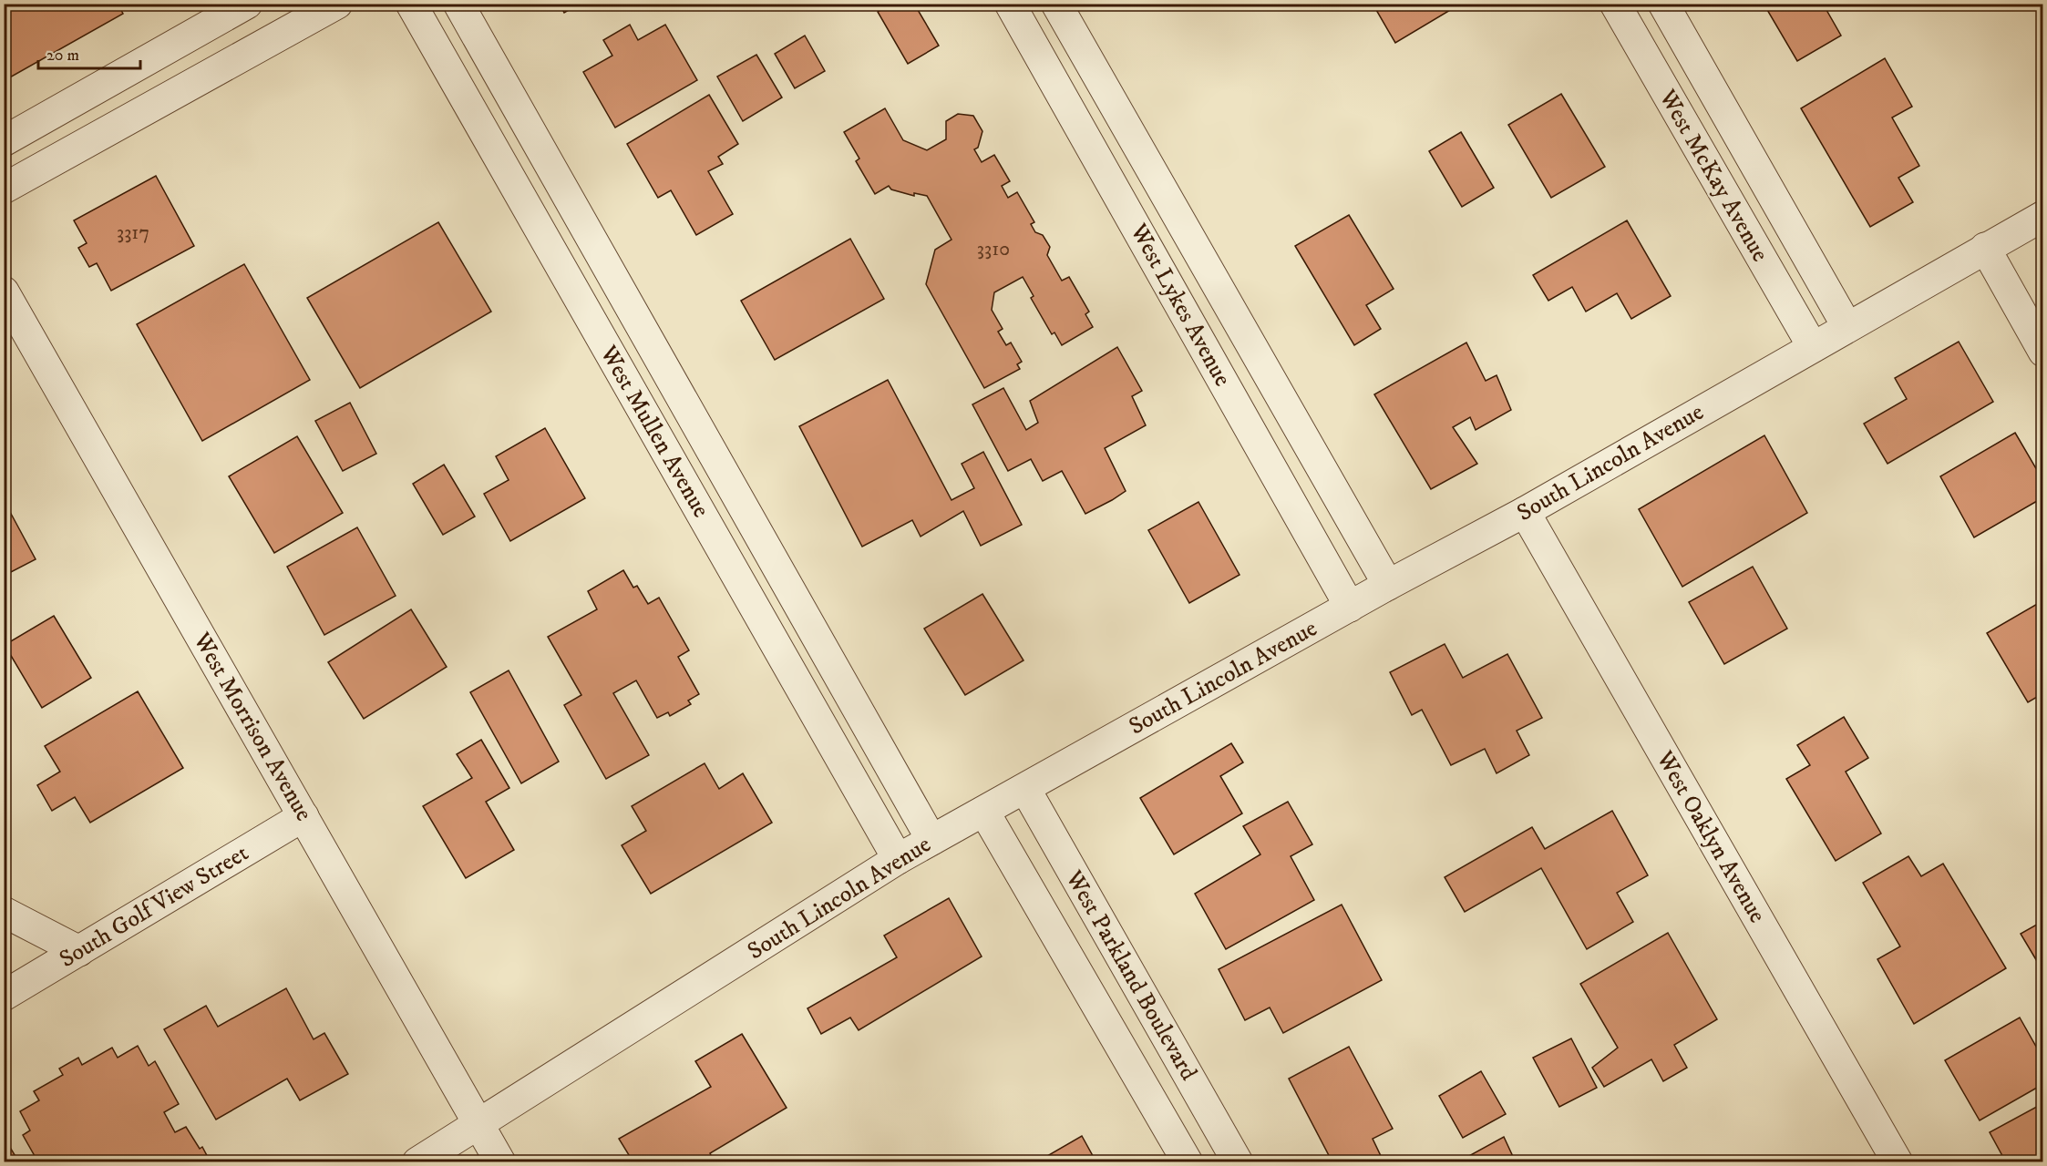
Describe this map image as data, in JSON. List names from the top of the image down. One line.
{"streets":{"street":["West McKay Avenue","West Lykes Avenue","West Mullen Avenue","South Lincoln Avenue","West Morrison Avenue","West Oaklyn Avenue","South Golf View Street","West Parkland Boulevard"]},"crossings":[["West McKay Avenue","South Lincoln Avenue"],["West Lykes Avenue","South Lincoln Avenue"],["West Mullen Avenue","South Lincoln Avenue"],["South Lincoln Avenue","West Morrison Avenue"],["South Lincoln Avenue","West Oaklyn Avenue"],["South Lincoln Avenue","West Parkland Boulevard"],["West Morrison Avenue","South Golf View Street"]],"house_numbers":["3317","3310"],"scale_bar":"20 m"}
